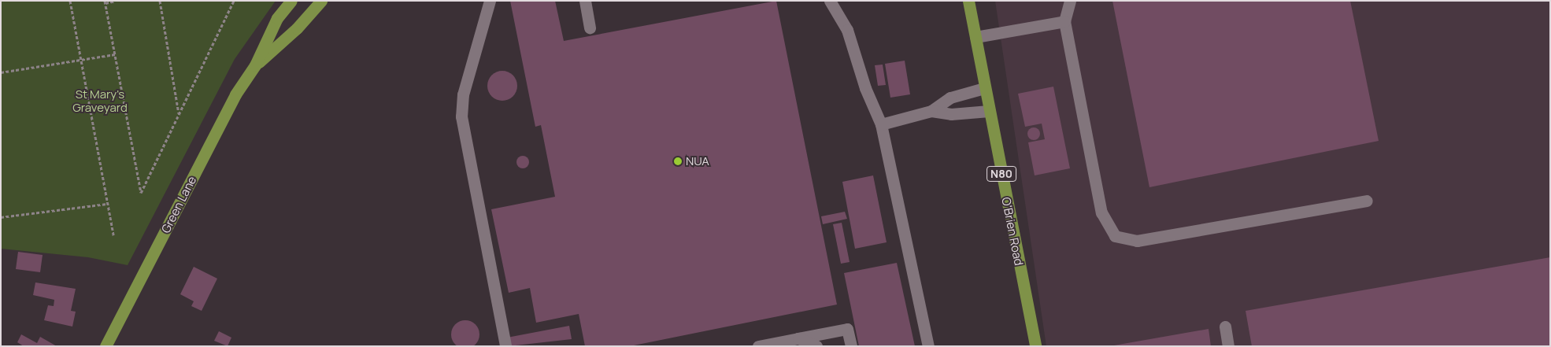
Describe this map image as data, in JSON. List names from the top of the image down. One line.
{"streets":{"main road":["N80","Green Lane","O'Brien Road"]},"parks":["St Mary's Graveyard"],"places":["NUA"]}
